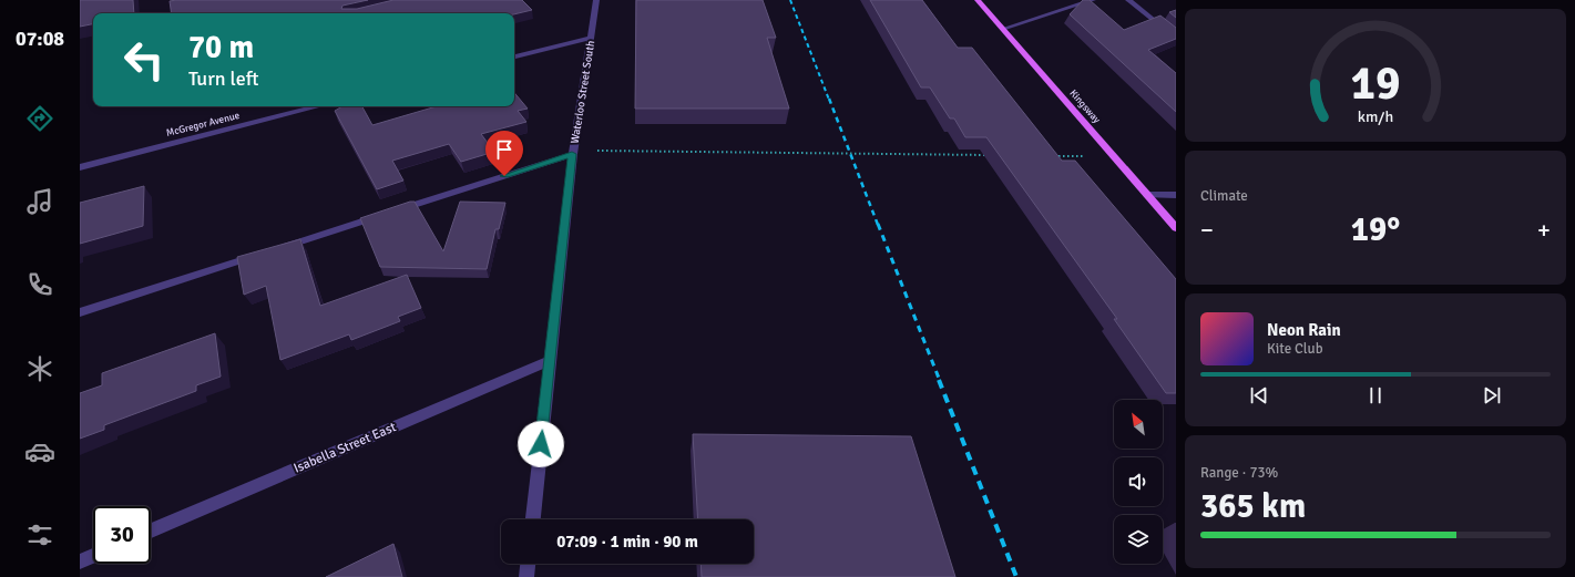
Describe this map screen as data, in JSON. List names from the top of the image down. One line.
{"streets":{"main road":["Kingsway"],"street":["Waterloo Street South","McGregor Avenue","Isabella Street East"]},"crossings":[["Waterloo Street South","Isabella Street East"]],"north":"top left","page":{"tabs":"07:08","turn":["70 m","Turn left"],"tile":["Climate",["Range · 73%","365 km"]],"heat":["−","19°","+"],"song":["Neon Rain","Kite Club"],"limit":"30","trip":"07:09 · 1 min · 90 m","gauge":["19","km/h"]}}
